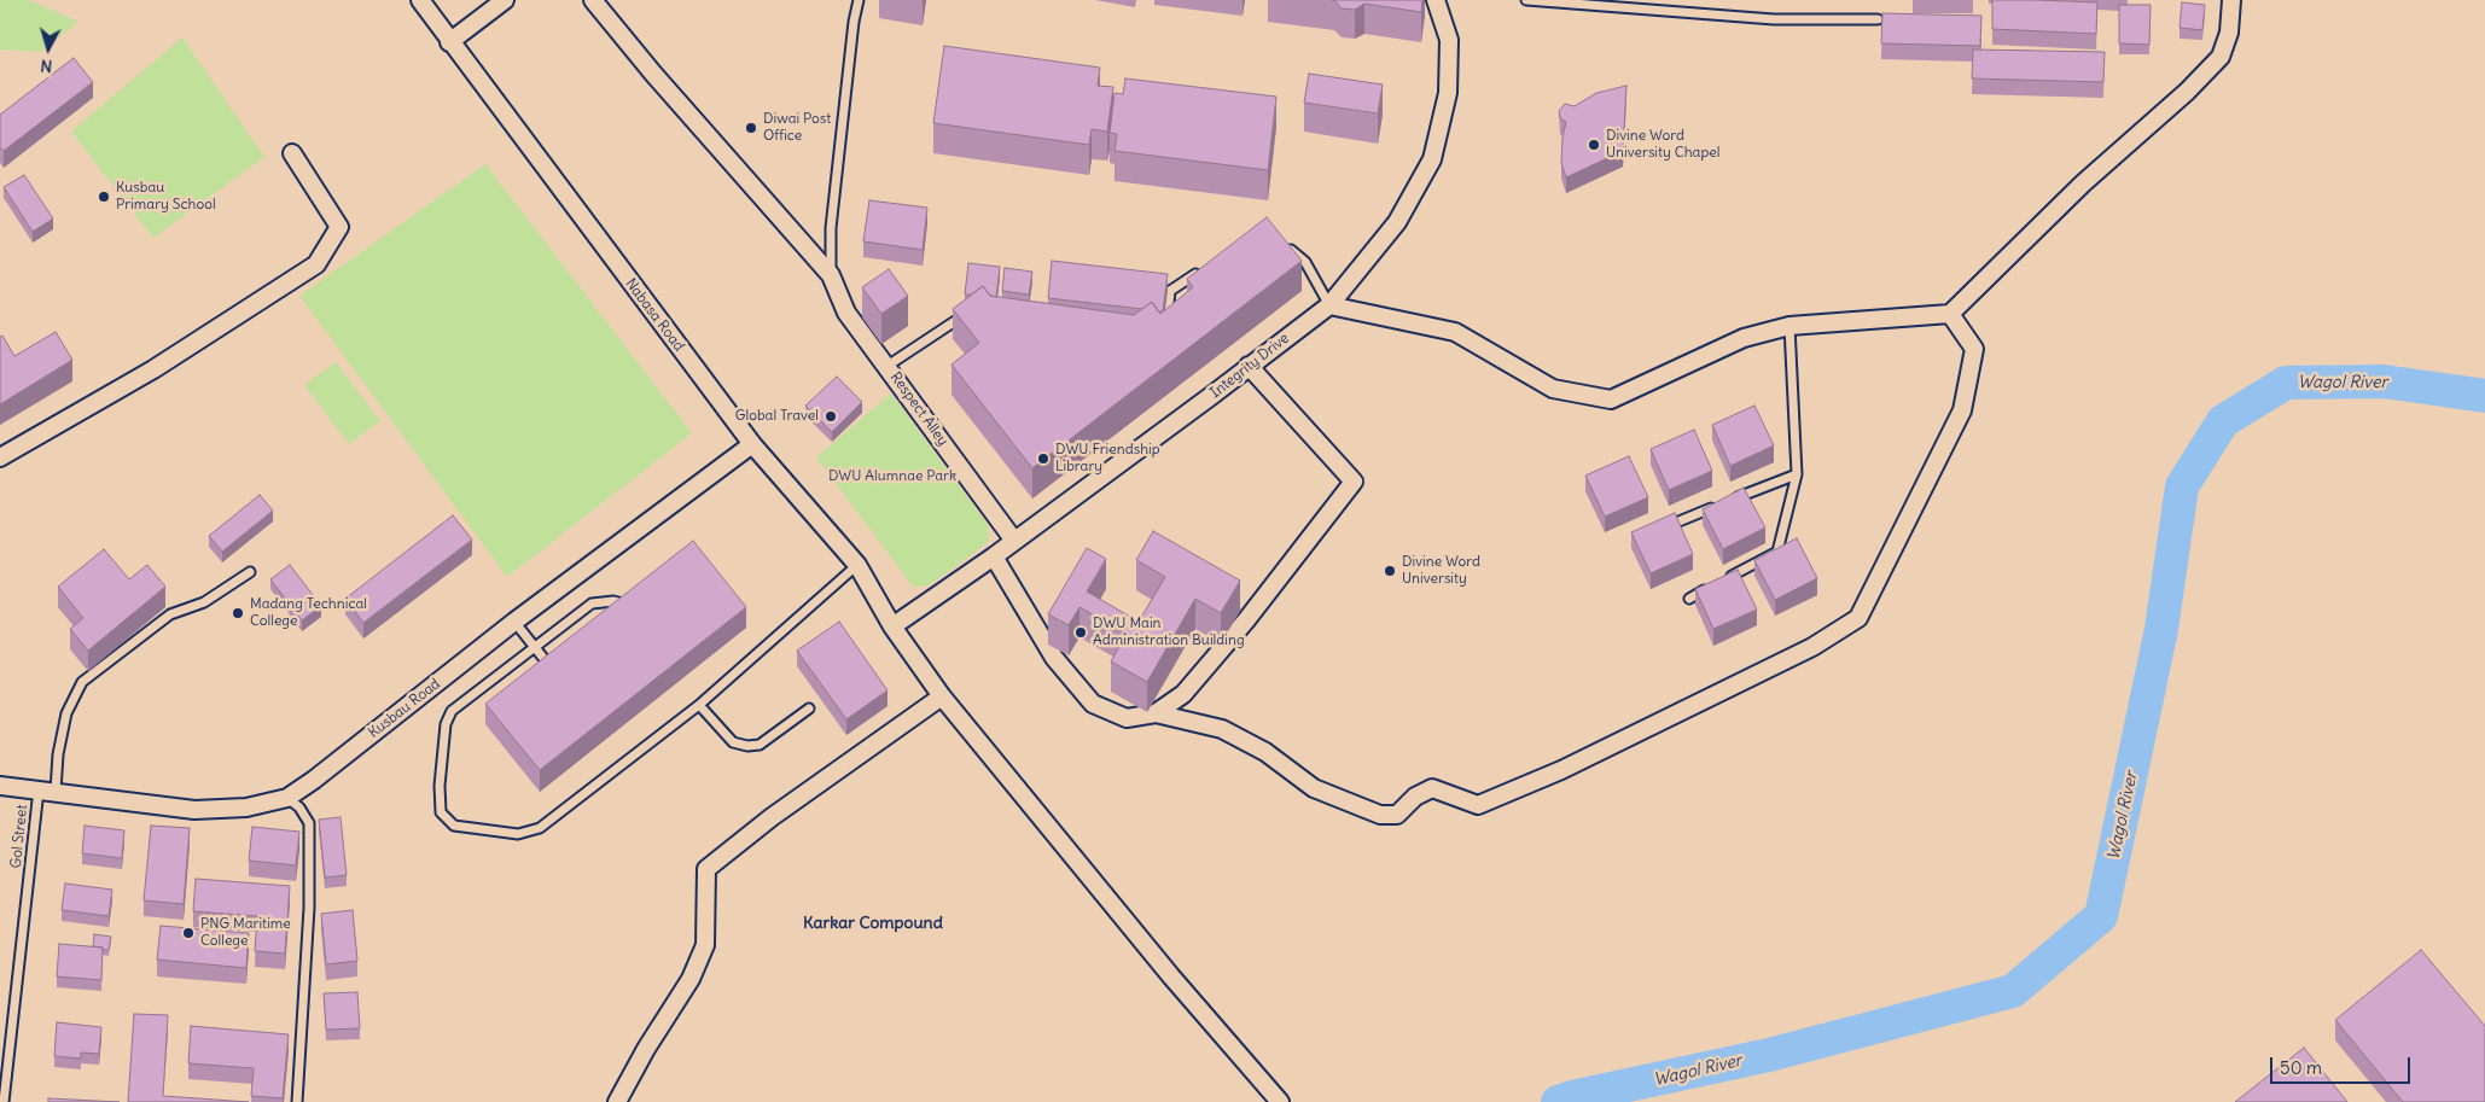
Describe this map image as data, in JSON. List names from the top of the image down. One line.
{"streets":{"street":["Nabasa Road","Integrity Drive","Respect Alley","Kusbau Road"],"lane":["Gol Street"]},"crossings":[["Nabasa Road","Integrity Drive"],["Nabasa Road","Kusbau Road"],["Integrity Drive","Respect Alley"],["Kusbau Road","Gol Street"]],"districts":["Karkar Compound"],"water":["Wagol River"],"parks":["DWU Alumnae Park"],"places":["Diwai Post Office","Divine Word University Chapel","Kusbau Primary School","Global Travel","DWU Friendship Library","Divine Word University","Madang Technical College","DWU Main Administration Building","PNG Maritime College"],"scale_bar":"50 m","north":"bottom"}
